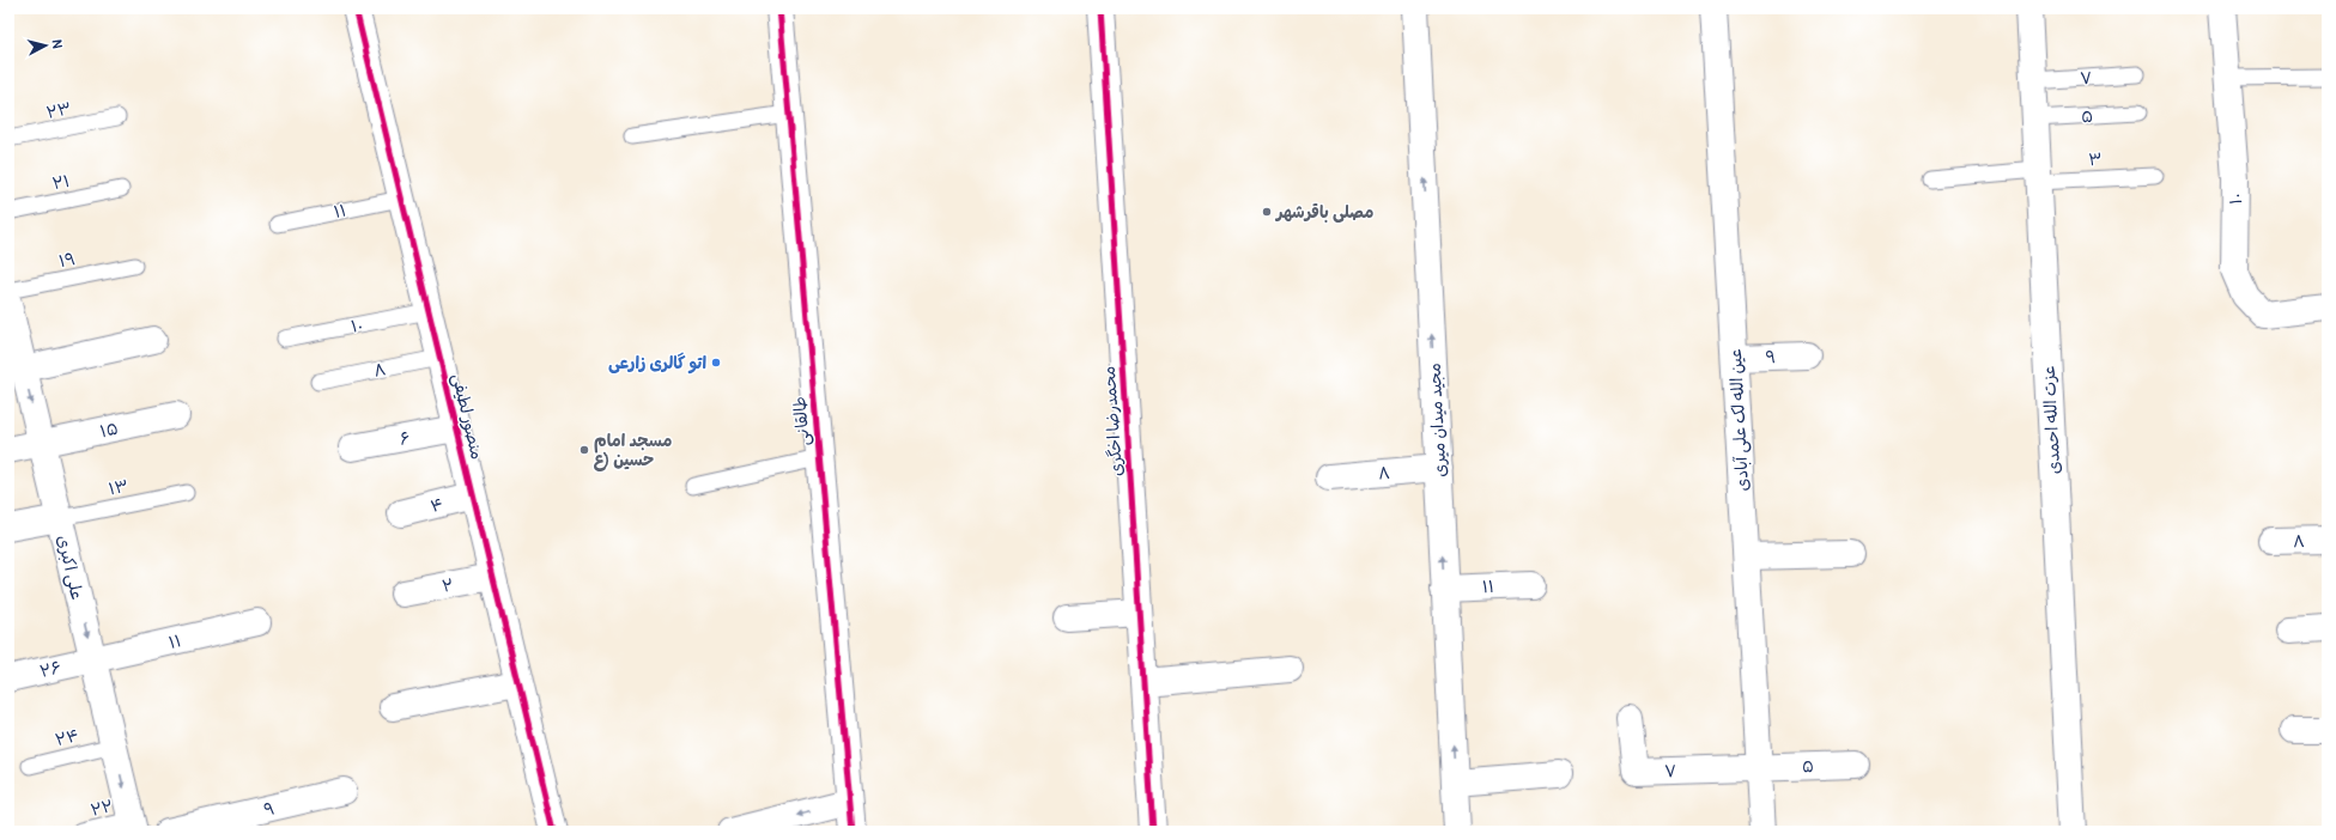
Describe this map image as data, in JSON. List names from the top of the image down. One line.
{"streets":{"street":["۷","۵","۱۰","۱۱","۹","۸","منصور لطیفی","مجید میدان میری","عین الله لک علی آبادی","عزت الله احمدی","طالقانی","محمدرضا اخگری","۱۵","۶","۴","علی اکبری","۲","۲۶"],"lane":["۲۳","۳","۲۱","۱۹","۱۳","۲۴","۲۲"]},"crossings":[["۷","۵"],["۷","عین الله لک علی آبادی"],["۷","عزت الله احمدی"],["۵","عین الله لک علی آبادی"],["۵","عزت الله احمدی"],["۳","عزت الله احمدی"],["۱۰","منصور لطیفی"],["۱۱","منصور لطیفی"],["۱۱","مجید میدان میری"],["۱۱","علی اکبری"],["۱۱","۲۶"],["۹","عین الله لک علی آبادی"],["۸","منصور لطیفی"],["۸","مجید میدان میری"],["منصور لطیفی","۶"],["منصور لطیفی","۴"],["منصور لطیفی","۲"],["۱۵","علی اکبری"],["۱۳","علی اکبری"],["علی اکبری","۲۶"],["علی اکبری","۲۴"],["علی اکبری","۲۲"]],"one_way":["مجید میدان میری","علی اکبری"],"places":["مصلی باقرشهر","اتو گالری زارعی","مسجد امام حسین (ع"],"north":"right"}
